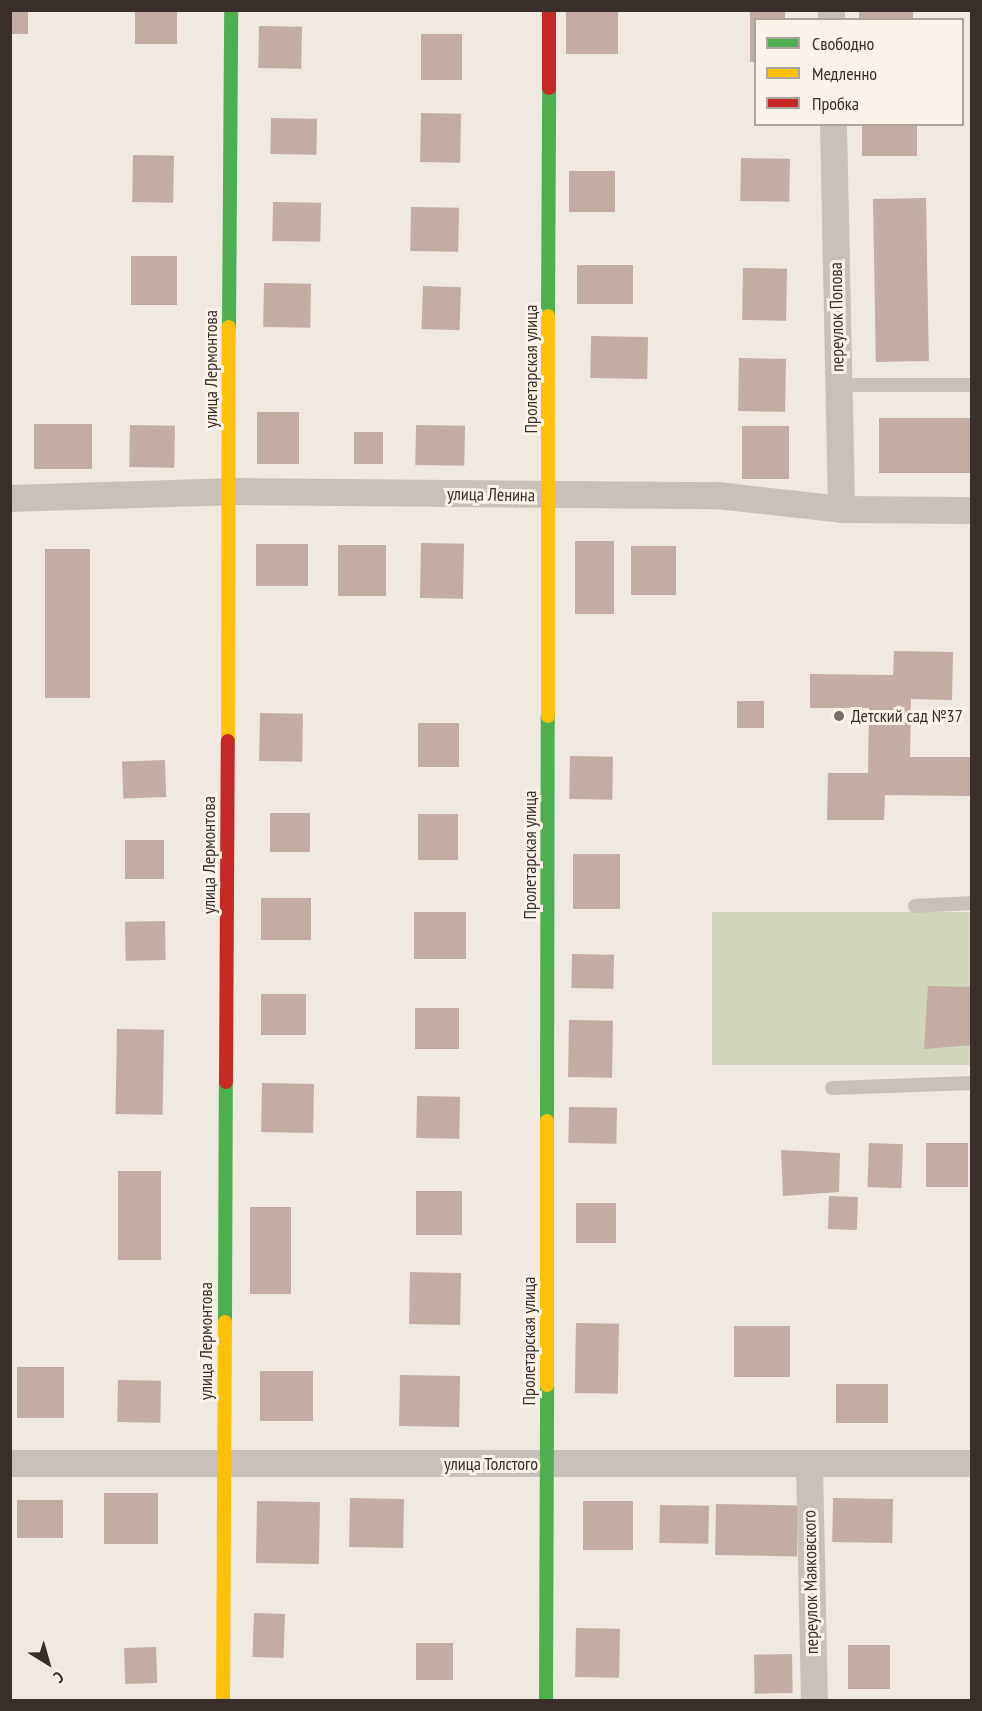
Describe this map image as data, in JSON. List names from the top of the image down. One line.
{"streets":{"street":["переулок Попова","улица Лермонтова","Пролетарская улица","улица Ленина","улица Толстого","переулок Маяковского"]},"crossings":[["переулок Попова","улица Ленина"],["улица Лермонтова","улица Ленина"],["улица Лермонтова","улица Толстого"],["Пролетарская улица","улица Ленина"],["Пролетарская улица","улица Толстого"],["улица Толстого","переулок Маяковского"]],"places":["Детский сад №37"],"legend":["Свободно","Медленно","Пробка"],"north":"bottom right"}
